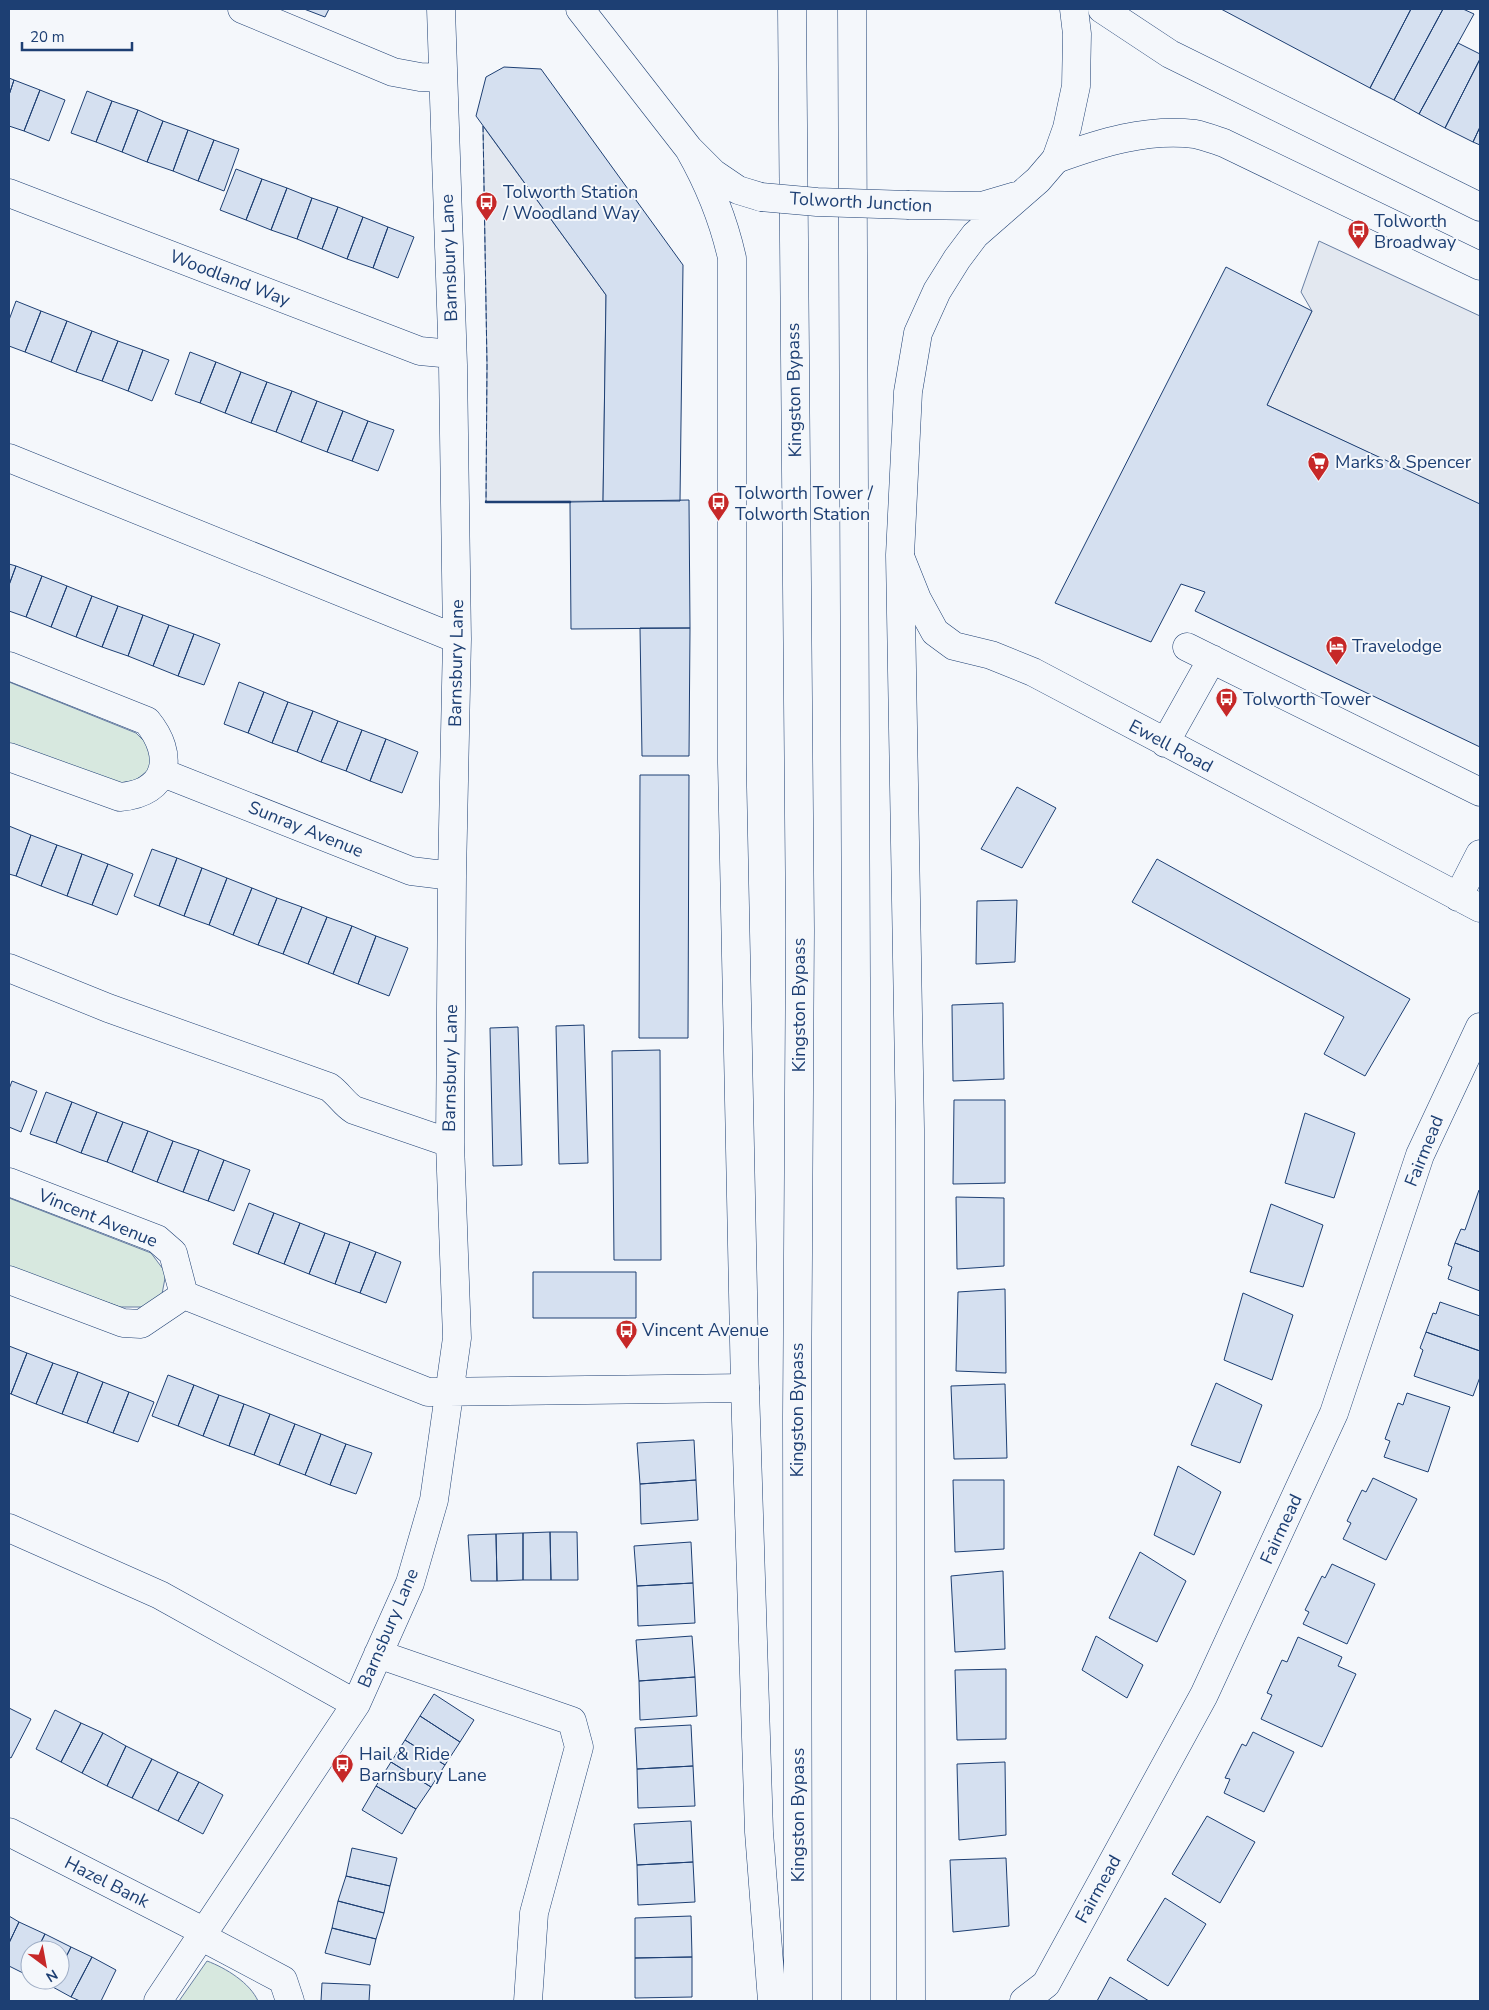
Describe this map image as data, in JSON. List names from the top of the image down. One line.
{"streets":{"main road":["Tolworth Junction","Barnsbury Lane","Woodland Way","Kingston Bypass","Ewell Road","Sunray Avenue","Fairmead","Vincent Avenue","Hazel Bank"]},"crossings":[["Barnsbury Lane","Woodland Way"],["Barnsbury Lane","Sunray Avenue"],["Barnsbury Lane","Hazel Bank"]],"places":{"bus stop":["Tolworth Station / Woodland Way","Tolworth Broadway","Tolworth Tower / Tolworth Station","Tolworth Tower","Vincent Avenue","Hail & Ride Barnsbury Lane"],"supermarket":["Marks & Spencer"],"hotel":["Travelodge"]},"scale_bar":"20 m","north":"bottom right"}
